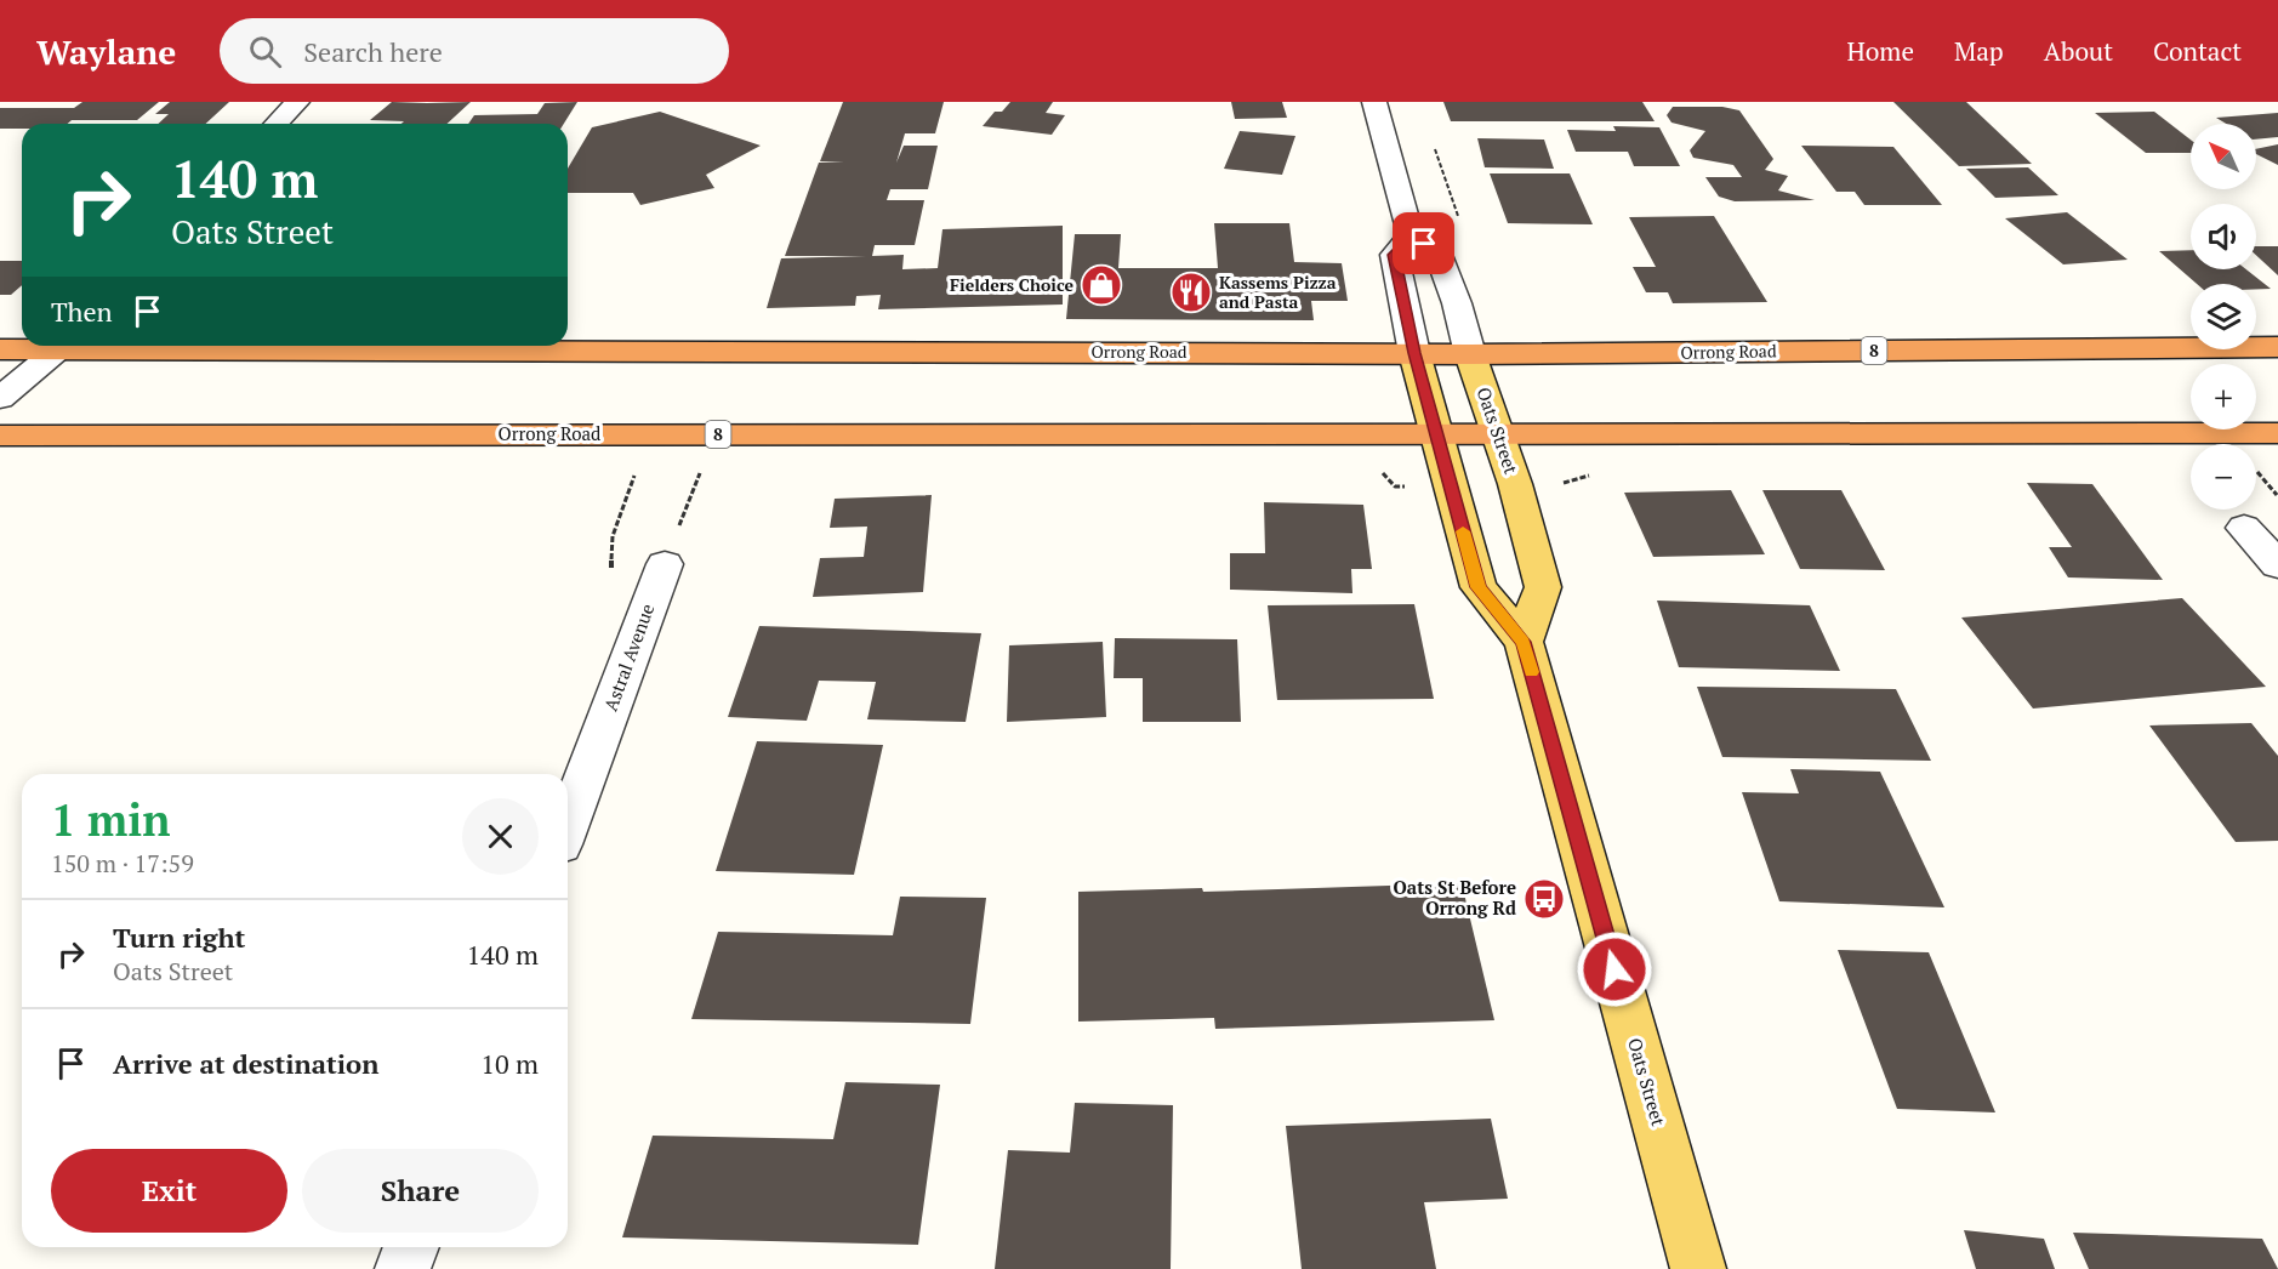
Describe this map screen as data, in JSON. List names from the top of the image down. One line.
{"streets":{"highway":["8","Orrong Road"],"main road":["Oats Street"],"street":["Astral Avenue"]},"crossings":[["Orrong Road","Oats Street"]],"places":{"shop":["Fielders Choice"],"restaurant":["Kassems Pizza and Pasta"],"bus stop":["Oats St Before Orrong Rd"]},"north":"top left","page":{"header":"Waylane","search":"Search here","nav":["Home","Map","About","Contact"],"map_buttons":["+","−"],"turn":["140 m","Oats Street"],"then":"Then","heading":["1 min","150 m · 17:59"],"list":[{"name":"Turn right","note":"Oats Street","value":"140 m"},{"name":"Arrive at destination","value":"10 m"}],"buttons":["Exit","Share"]}}
